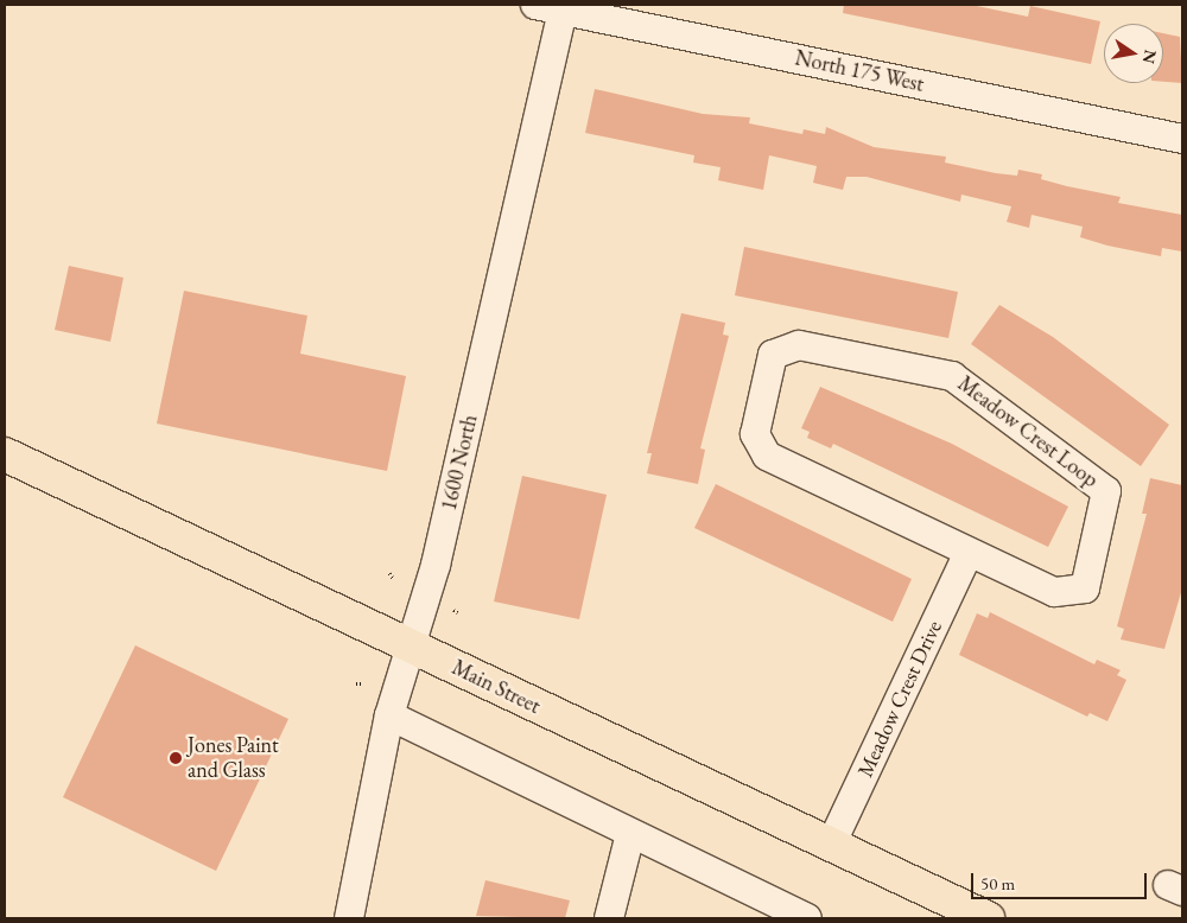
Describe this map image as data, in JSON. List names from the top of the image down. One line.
{"streets":{"main road":["Main Street"],"street":["North 175 West","Meadow Crest Loop","1600 North","Meadow Crest Drive"]},"crossings":[["North 175 West","1600 North"],["Meadow Crest Loop","Meadow Crest Drive"],["1600 North","Main Street"],["Main Street","Meadow Crest Drive"]],"places":["Jones Paint and Glass"],"scale_bar":"50 m","north":"right"}
